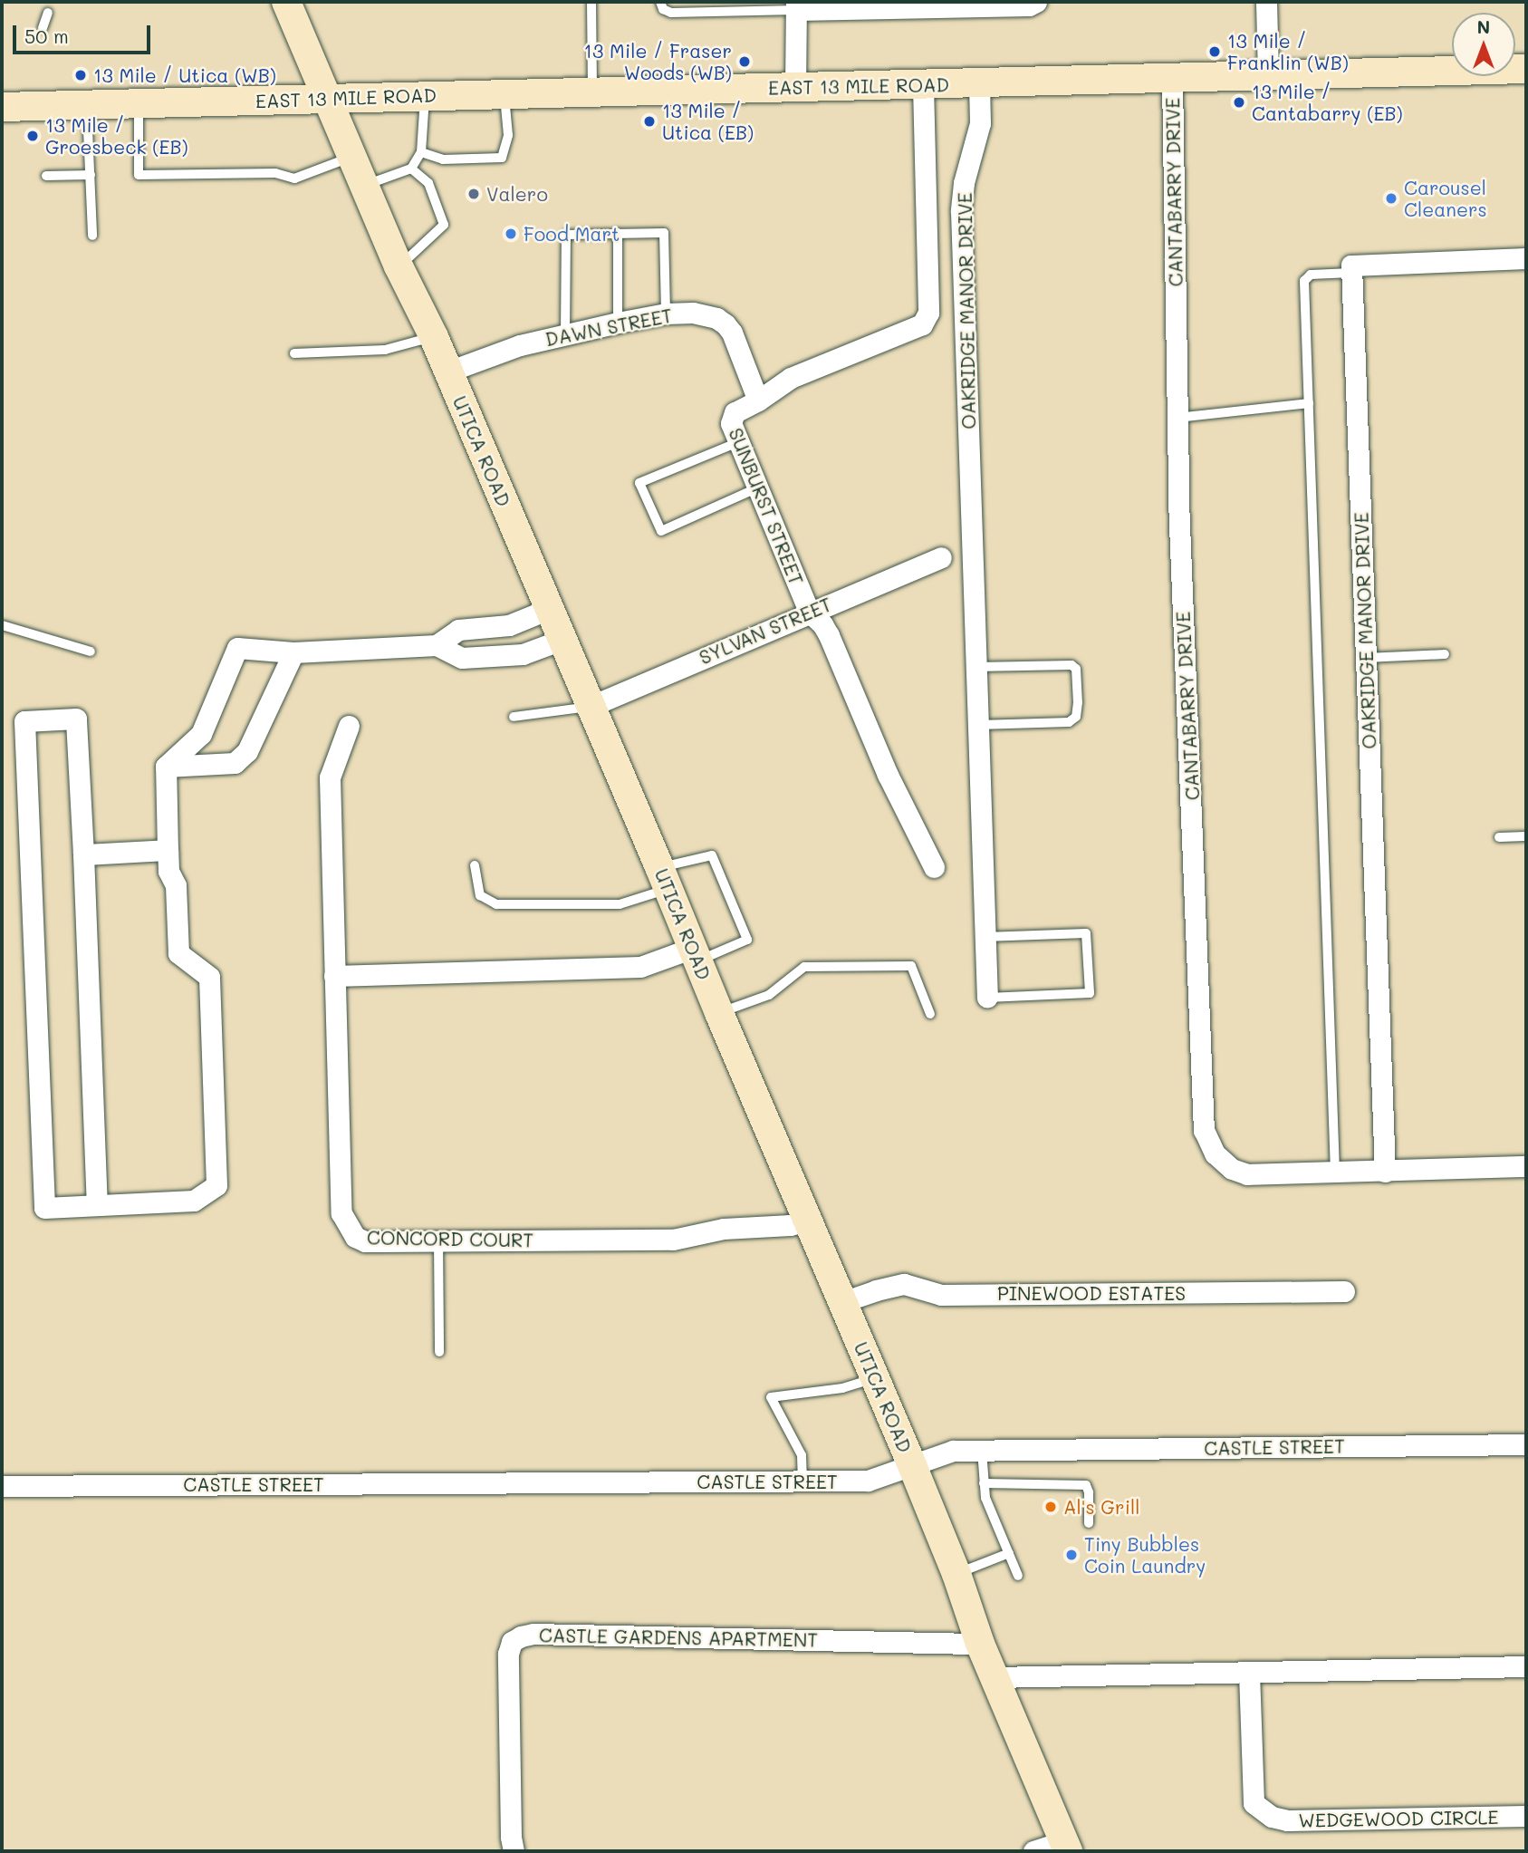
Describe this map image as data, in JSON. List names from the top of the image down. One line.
{"streets":{"main road":["EAST 13 MILE ROAD","UTICA ROAD"],"street":["CANTABARRY DRIVE","OAKRIDGE MANOR DRIVE","DAWN STREET","SUNBURST STREET","SYLVAN STREET","CONCORD COURT","PINEWOOD ESTATES","CASTLE STREET","CASTLE GARDENS APARTMENT","WEDGEWOOD CIRCLE"]},"crossings":[["EAST 13 MILE ROAD","CANTABARRY DRIVE"],["EAST 13 MILE ROAD","OAKRIDGE MANOR DRIVE"],["EAST 13 MILE ROAD","UTICA ROAD"],["EAST 13 MILE ROAD","SUNBURST STREET"],["CANTABARRY DRIVE","OAKRIDGE MANOR DRIVE"],["DAWN STREET","UTICA ROAD"],["DAWN STREET","SUNBURST STREET"],["UTICA ROAD","SYLVAN STREET"],["UTICA ROAD","CONCORD COURT"],["UTICA ROAD","PINEWOOD ESTATES"],["UTICA ROAD","CASTLE STREET"],["UTICA ROAD","CASTLE GARDENS APARTMENT"],["SUNBURST STREET","SYLVAN STREET"]],"places":["13 Mile / Franklin (WB)","13 Mile / Fraser Woods (WB)","13 Mile / Utica (WB)","13 Mile / Cantabarry (EB)","13 Mile / Utica (EB)","13 Mile / Groesbeck (EB)","Valero","Carousel Cleaners","Food Mart","Al's Grill","Tiny Bubbles Coin Laundry"],"scale_bar":"50 m","north":"top"}
